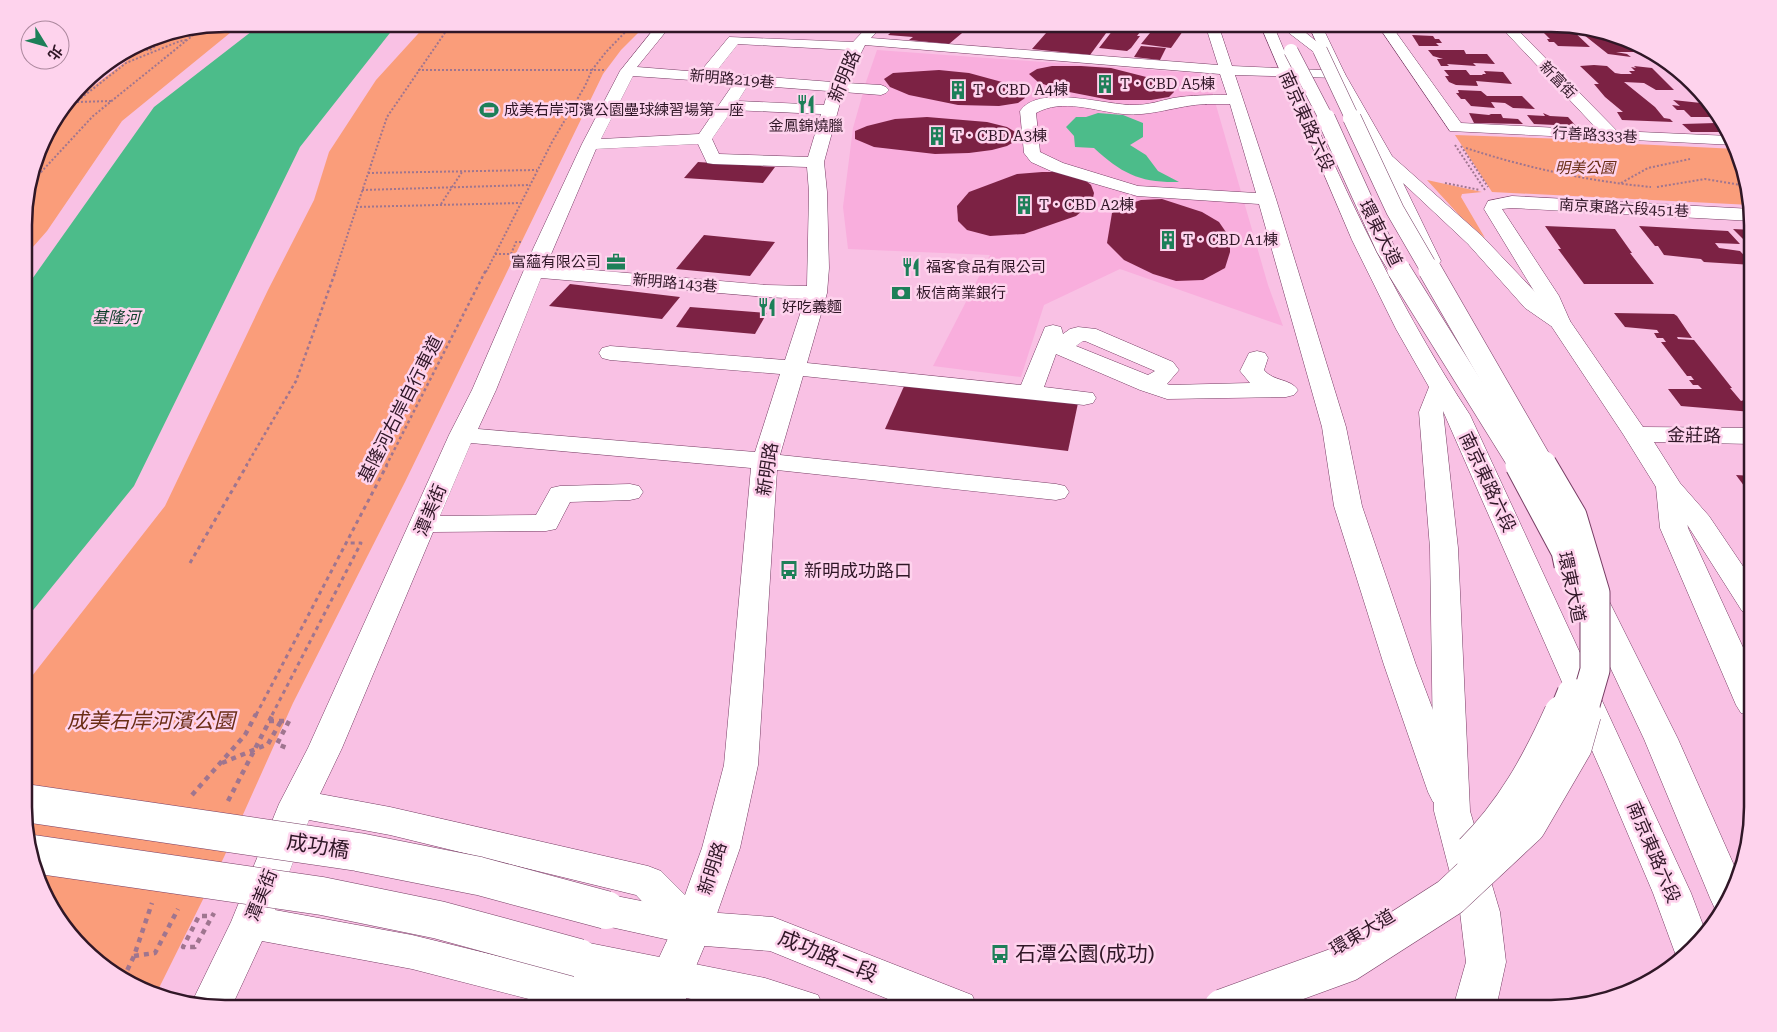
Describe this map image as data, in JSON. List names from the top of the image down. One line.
{"streets":{"main road":["新明路","新明路219巷","新富街","南京東路六段","行善路333巷","南京東路六段451巷","環東大道","新明路143巷","金莊路","潭美街","成功橋","成功路二段"],"path":["基隆河右岸自行車道"]},"crossings":[["新明路","新明路219巷"],["新明路","新明路143巷"],["新明路","成功路二段"],["新明路219巷","潭美街"],["新富街","行善路333巷"],["新明路143巷","潭美街"],["成功橋","成功路二段"]],"water":["基隆河"],"parks":["明美公園","成美右岸河濱公園"],"places":{"building":["T．CBD A5棟","T．CBD A4棟","T．CBD A3棟","T．CBD A2棟","T．CBD A1棟"],"restaurant":["金鳳錦燒臘","福客食品有限公司","好吃義麵"],"sports":["成美右岸河濱公園壘球練習場第一座"],"office":["富蘊有限公司"],"bank":["板信商業銀行"],"bus stop":["新明成功路口","石潭公園(成功)"]},"north":"bottom right"}
